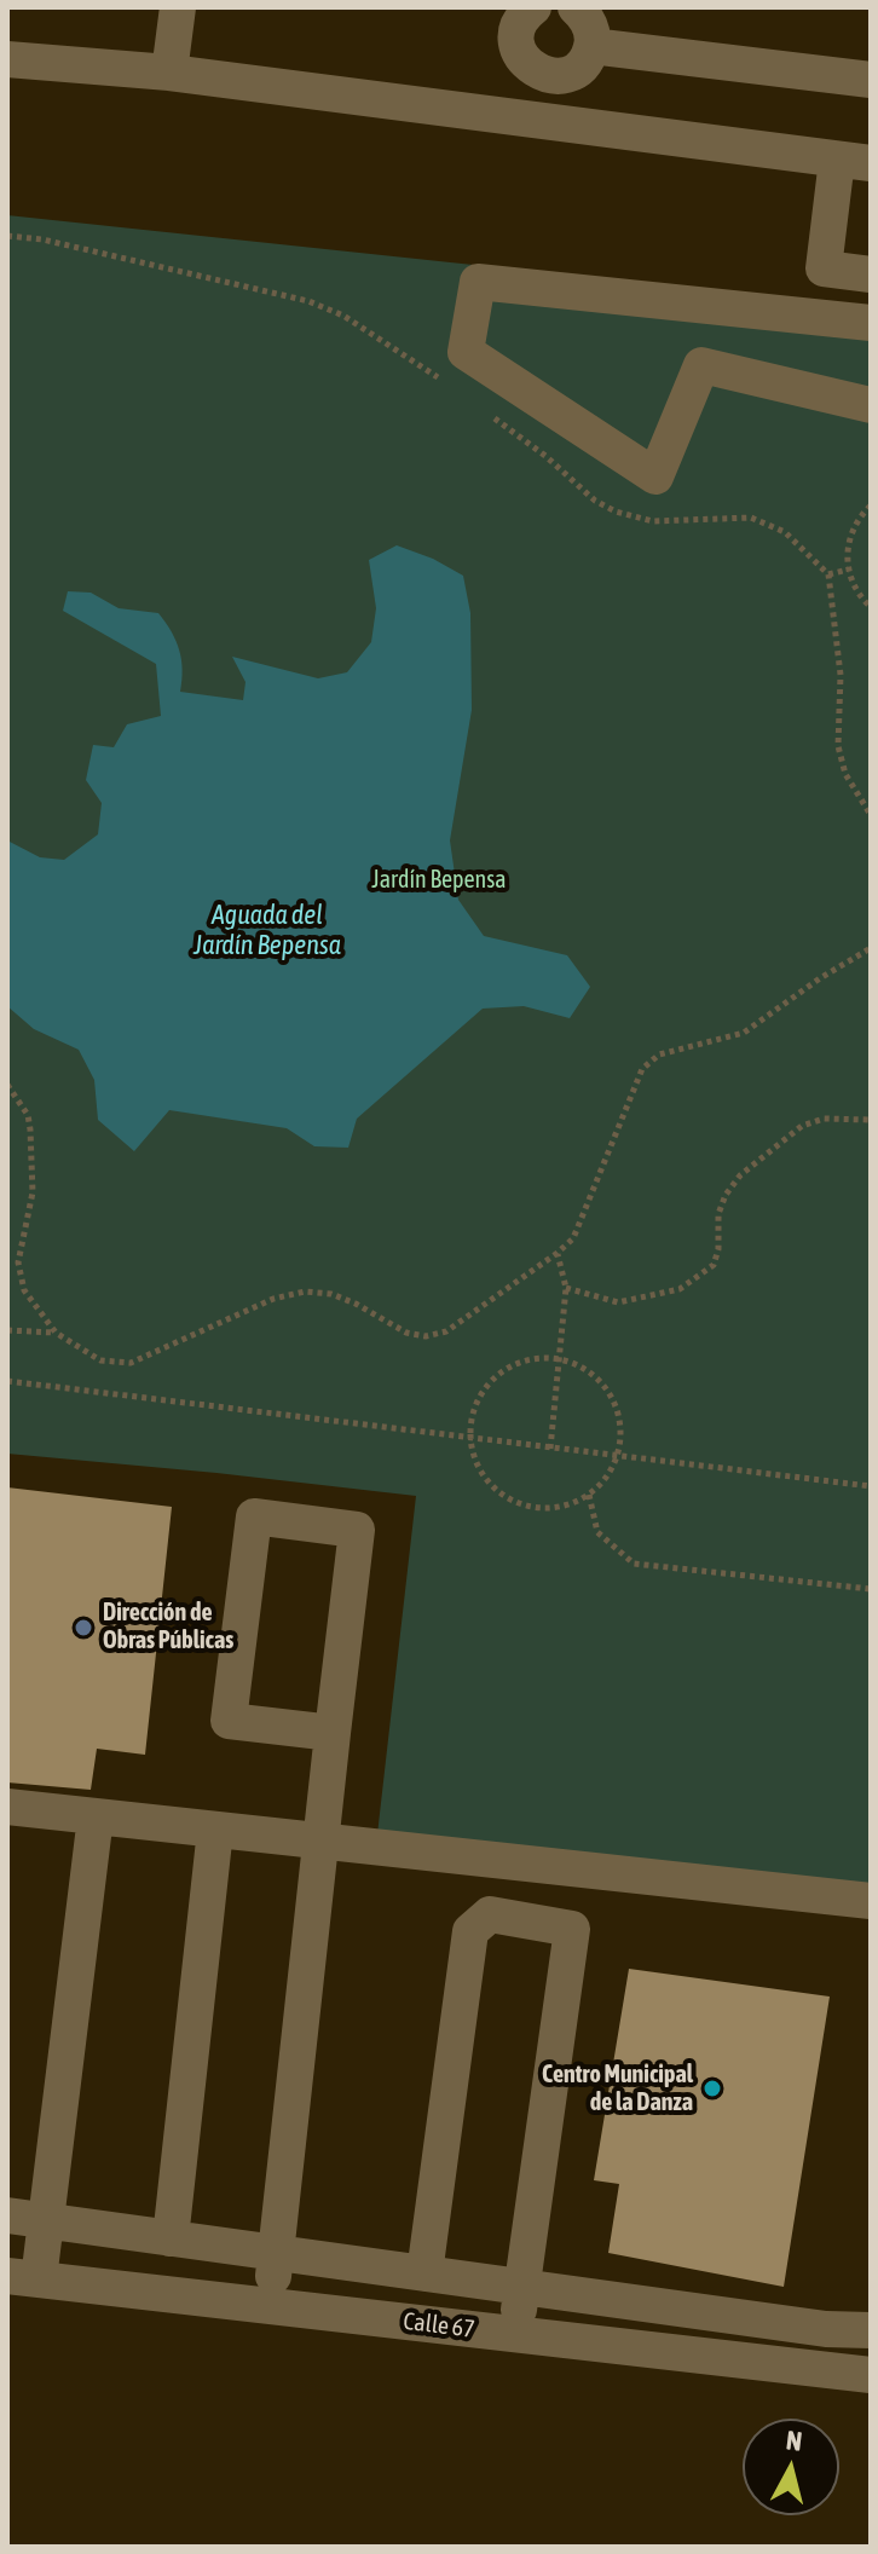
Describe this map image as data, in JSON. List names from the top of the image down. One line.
{"streets":{"street":["Calle 67"]},"water":["Aguada del Jardín Bepensa"],"parks":["Jardín Bepensa"],"places":["Dirección de Obras Públicas","Centro Municipal de la Danza"],"north":"top"}
